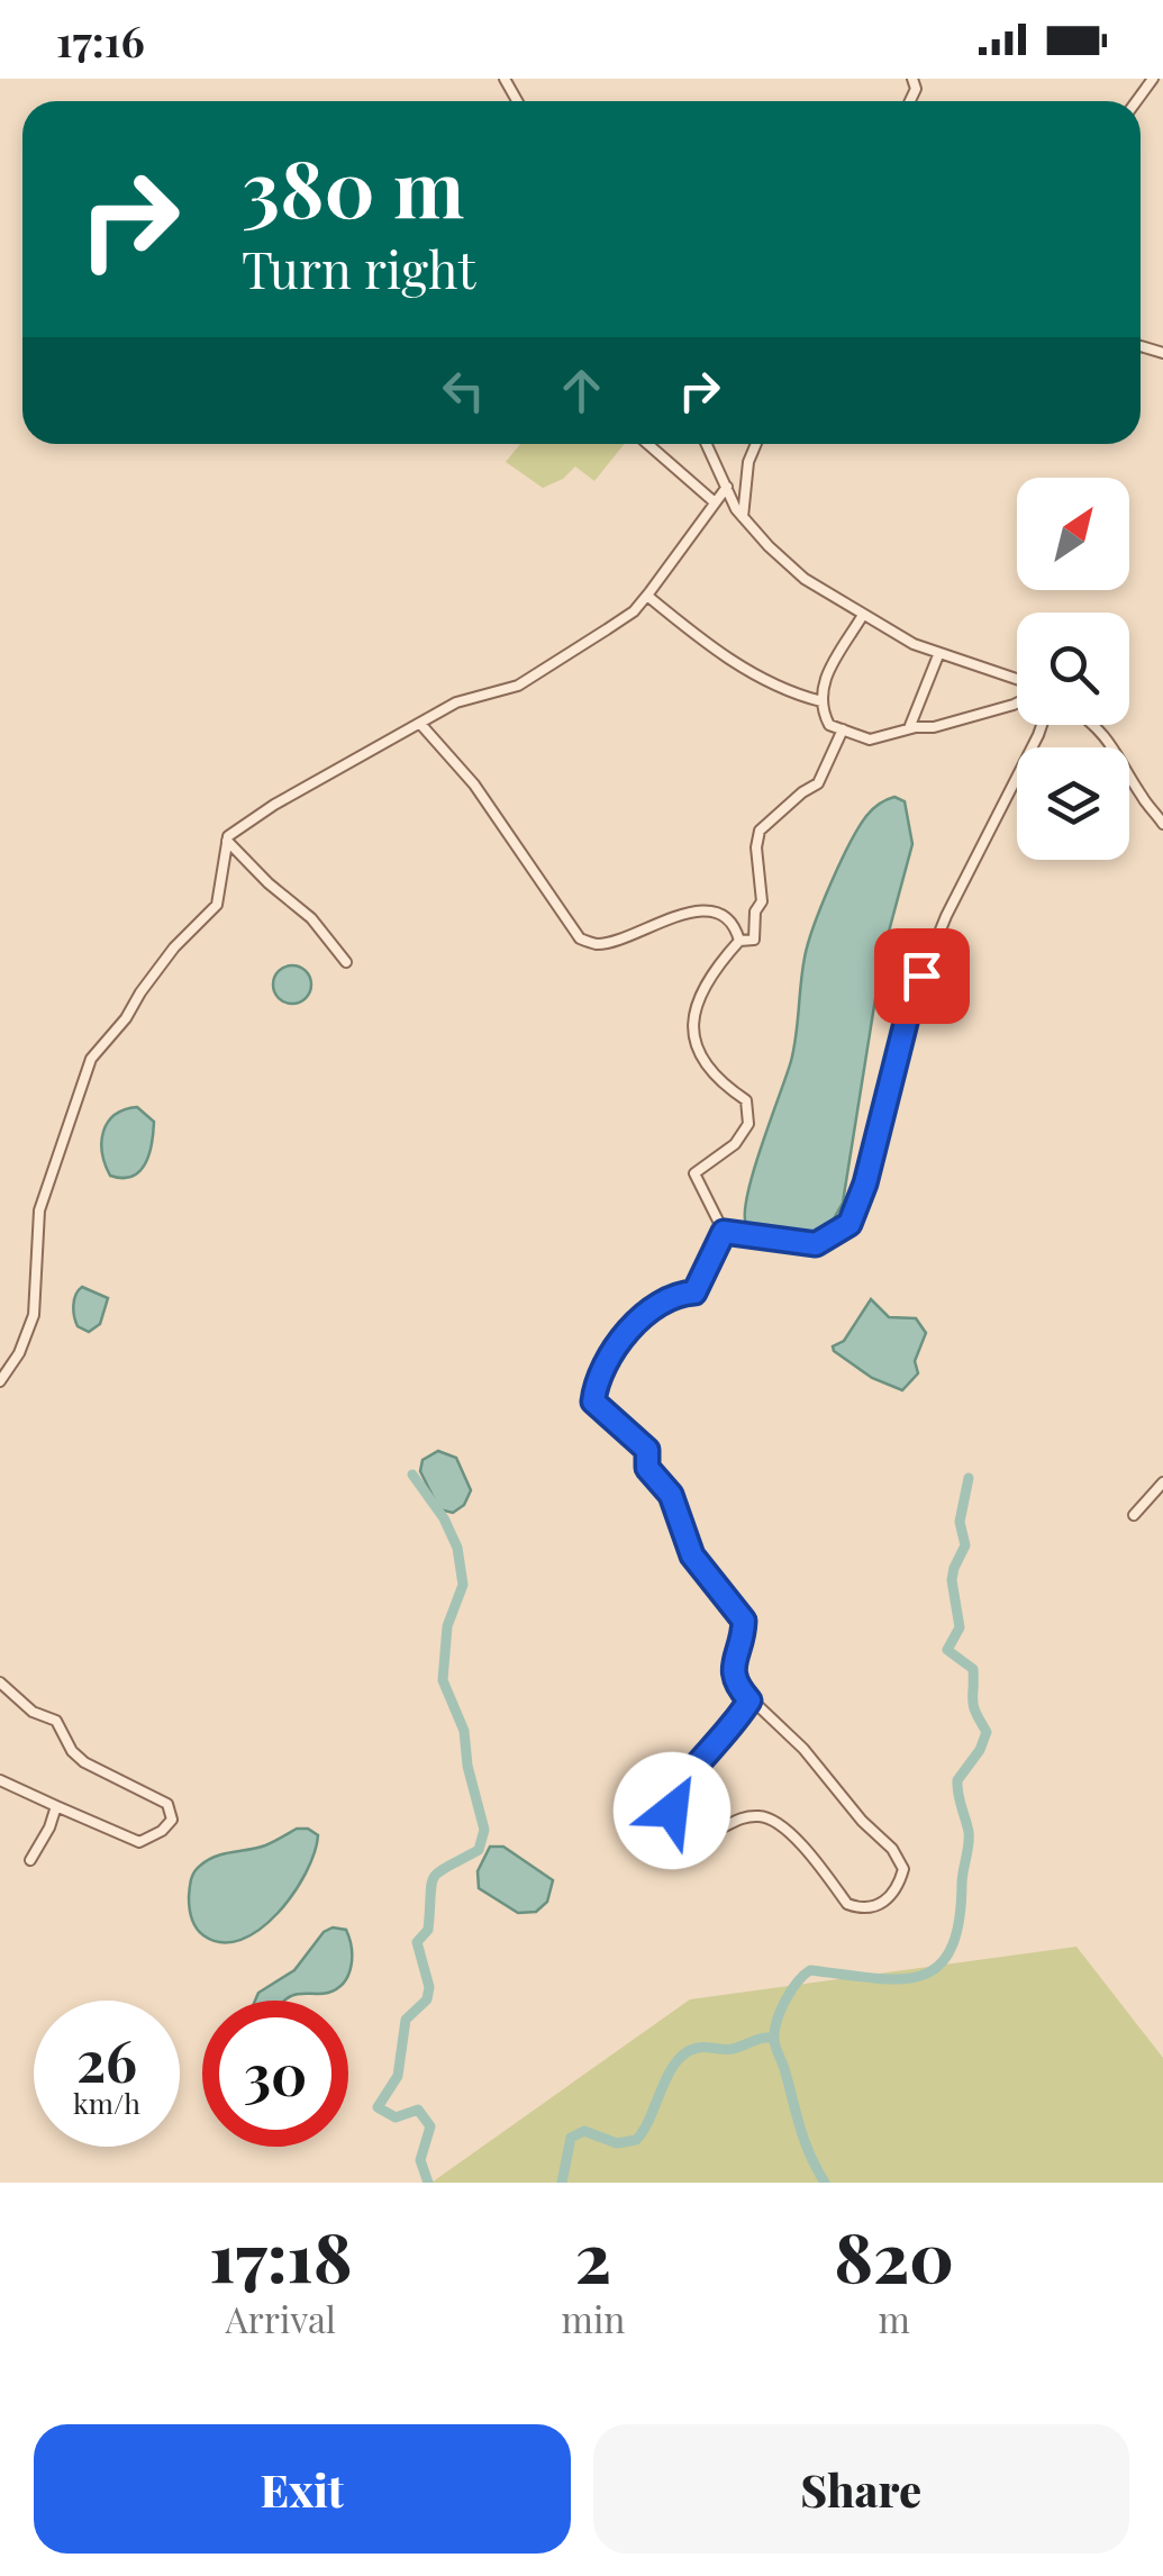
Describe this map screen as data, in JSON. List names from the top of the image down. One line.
{"north":"top right","page":{"status":"17:16","turn":["380 m","Turn right"],"speed":"26 km/h","limit":"30","eta":["17:18","Arrival","2","min","820","m"],"buttons":["Exit","Share"]}}
